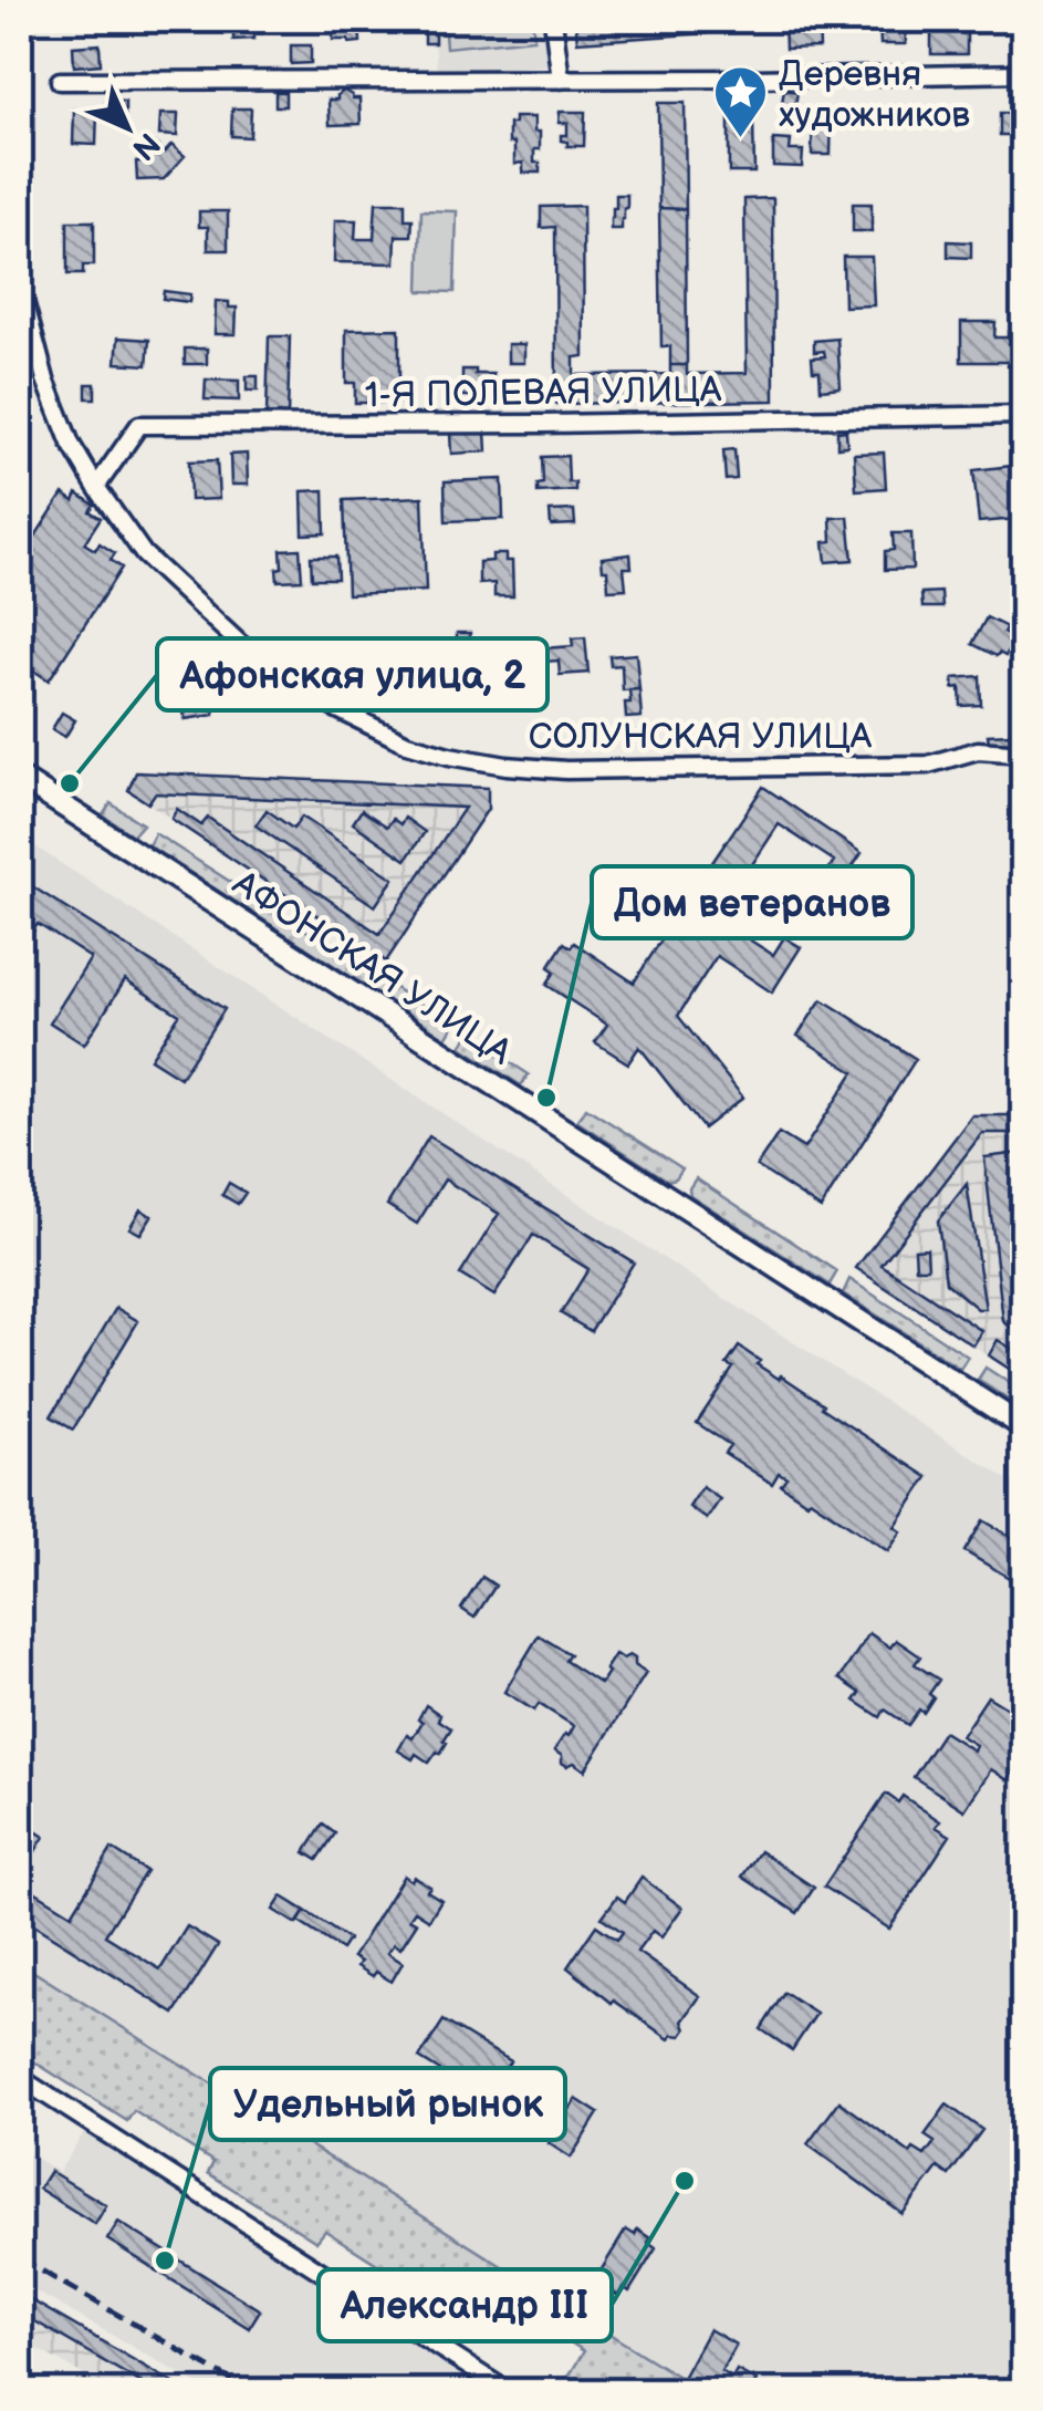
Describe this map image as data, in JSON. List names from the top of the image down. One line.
{"streets":{"street":["1-Я ПОЛЕВАЯ УЛИЦА","СОЛУНСКАЯ УЛИЦА","АФОНСКАЯ УЛИЦА"]},"crossings":[["1-Я ПОЛЕВАЯ УЛИЦА","СОЛУНСКАЯ УЛИЦА"]],"places":{"place":["Деревня художников"],"other":["Афонская улица, 2","Дом ветеранов","Александр III","Удельный рынок"]},"north":"bottom right"}
